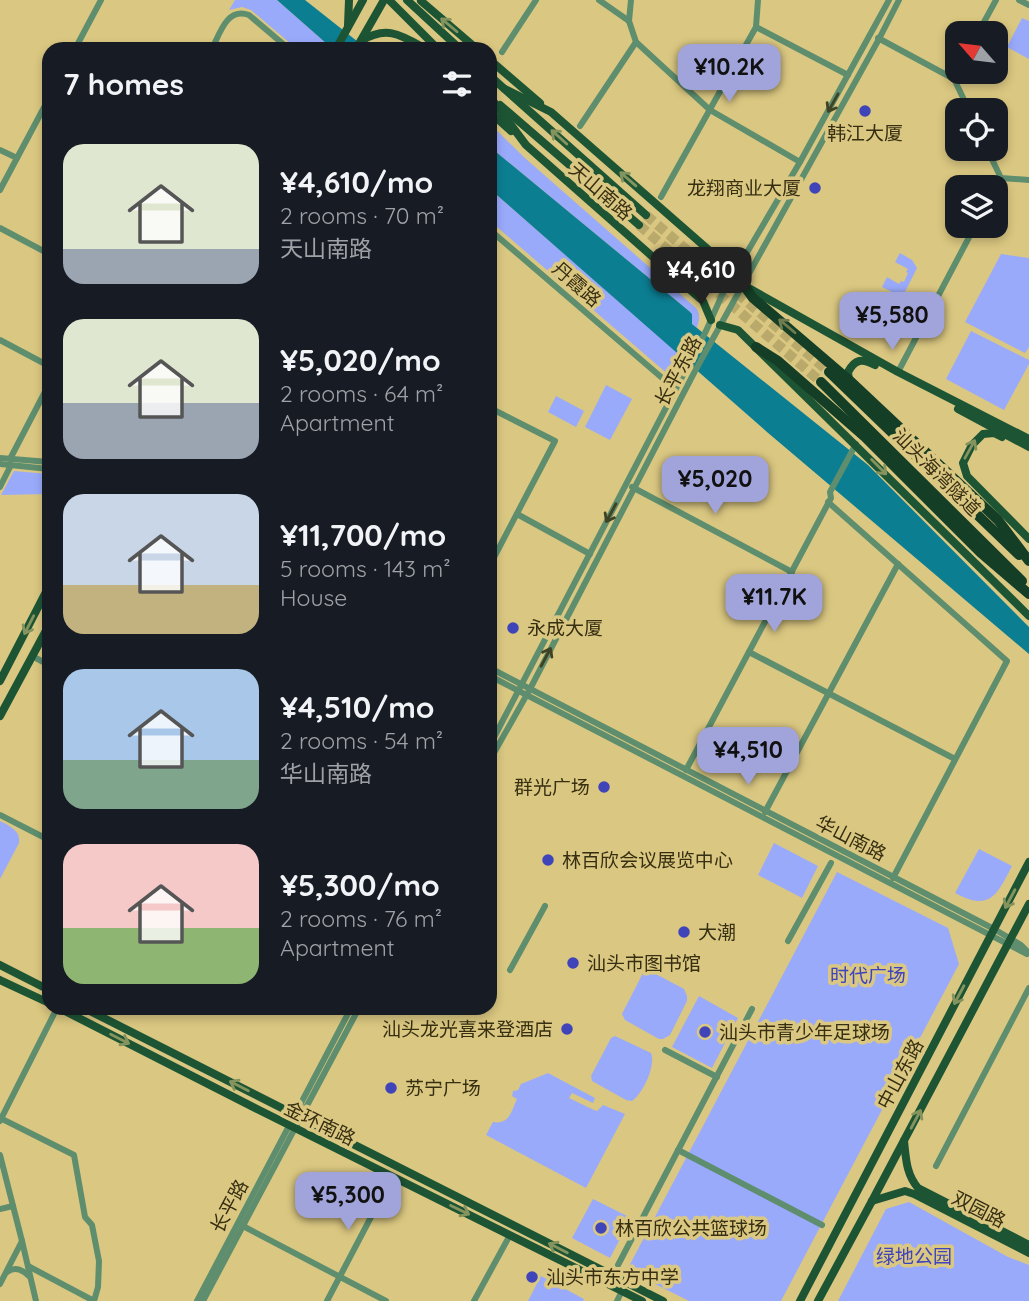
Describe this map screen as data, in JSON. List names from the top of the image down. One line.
{"streets":{"highway":["汕头海湾隧道"],"main road":["天山南路","中山东路","金环南路","双园路"],"street":["丹霞路","长平东路","华山南路","长平路"]},"crossings":[["天山南路","长平东路"],["丹霞路","长平东路"],["长平东路","华山南路"],["华山南路","中山东路"],["金环南路","长平路"]],"parks":["时代广场","绿地公园"],"places":["韩江大厦","龙翔商业大厦","永成大厦","群光广场","林百欣会议展览中心","大潮","汕头市图书馆","汕头龙光喜来登酒店","汕头市青少年足球场","苏宁广场","林百欣公共篮球场","汕头市东方中学"],"north":"top left","page":{"heading":"7 homes","price":["¥10.2K","¥4,610","¥5,580","¥5,020","¥11.7K","¥4,510","¥5,300"],"list":[{"name":"¥4,610/mo","note":"2 rooms · 70 m² · 天山南路"},{"name":"¥5,020/mo","note":"2 rooms · 64 m² · Apartment"},{"name":"¥11,700/mo","note":"5 rooms · 143 m² · House"},{"name":"¥4,510/mo","note":"2 rooms · 54 m² · 华山南路"},{"name":"¥5,300/mo","note":"2 rooms · 76 m² · Apartment"}]}}
